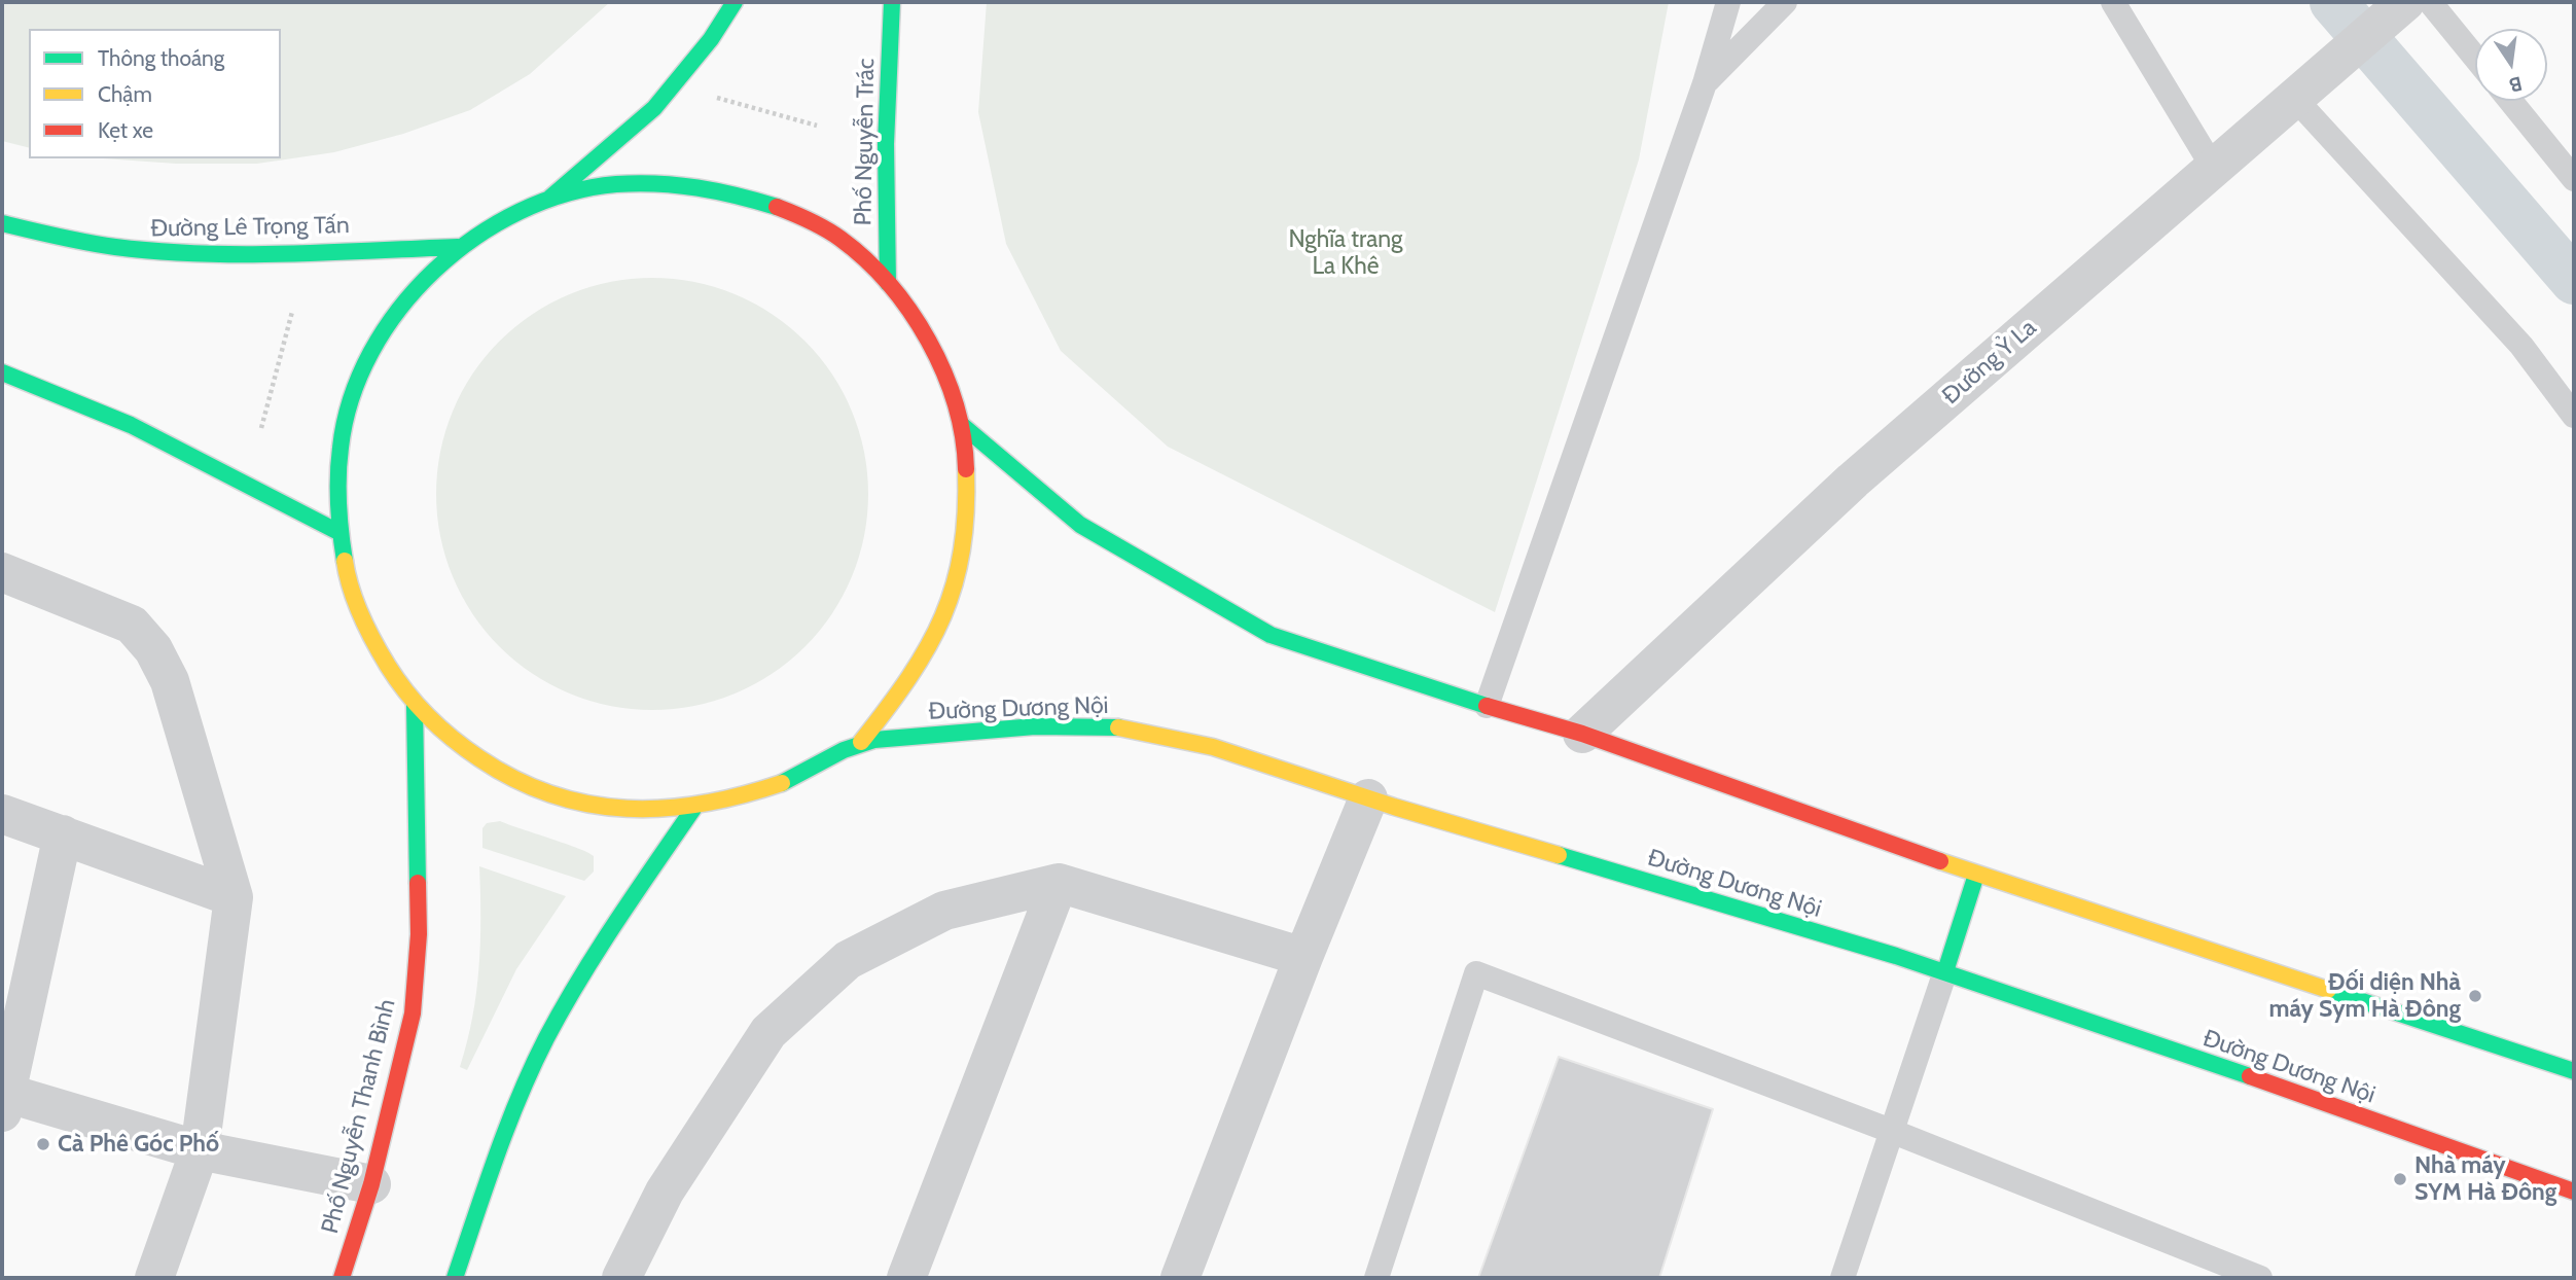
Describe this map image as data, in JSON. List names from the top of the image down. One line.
{"streets":{"main road":["Phố Nguyễn Trác","Đường Lê Trọng Tấn","Đường Dương Nội","Phố Nguyễn Thanh Bình"],"street":["Đường Ỷ La"]},"parks":["Nghĩa trang La Khê"],"places":["Đối diện Nhà máy Sym Hà Đông","Cà Phê Góc Phố","Nhà máy SYM Hà Đông"],"legend":["Thông thoáng","Chậm","Kẹt xe"],"north":"bottom"}
